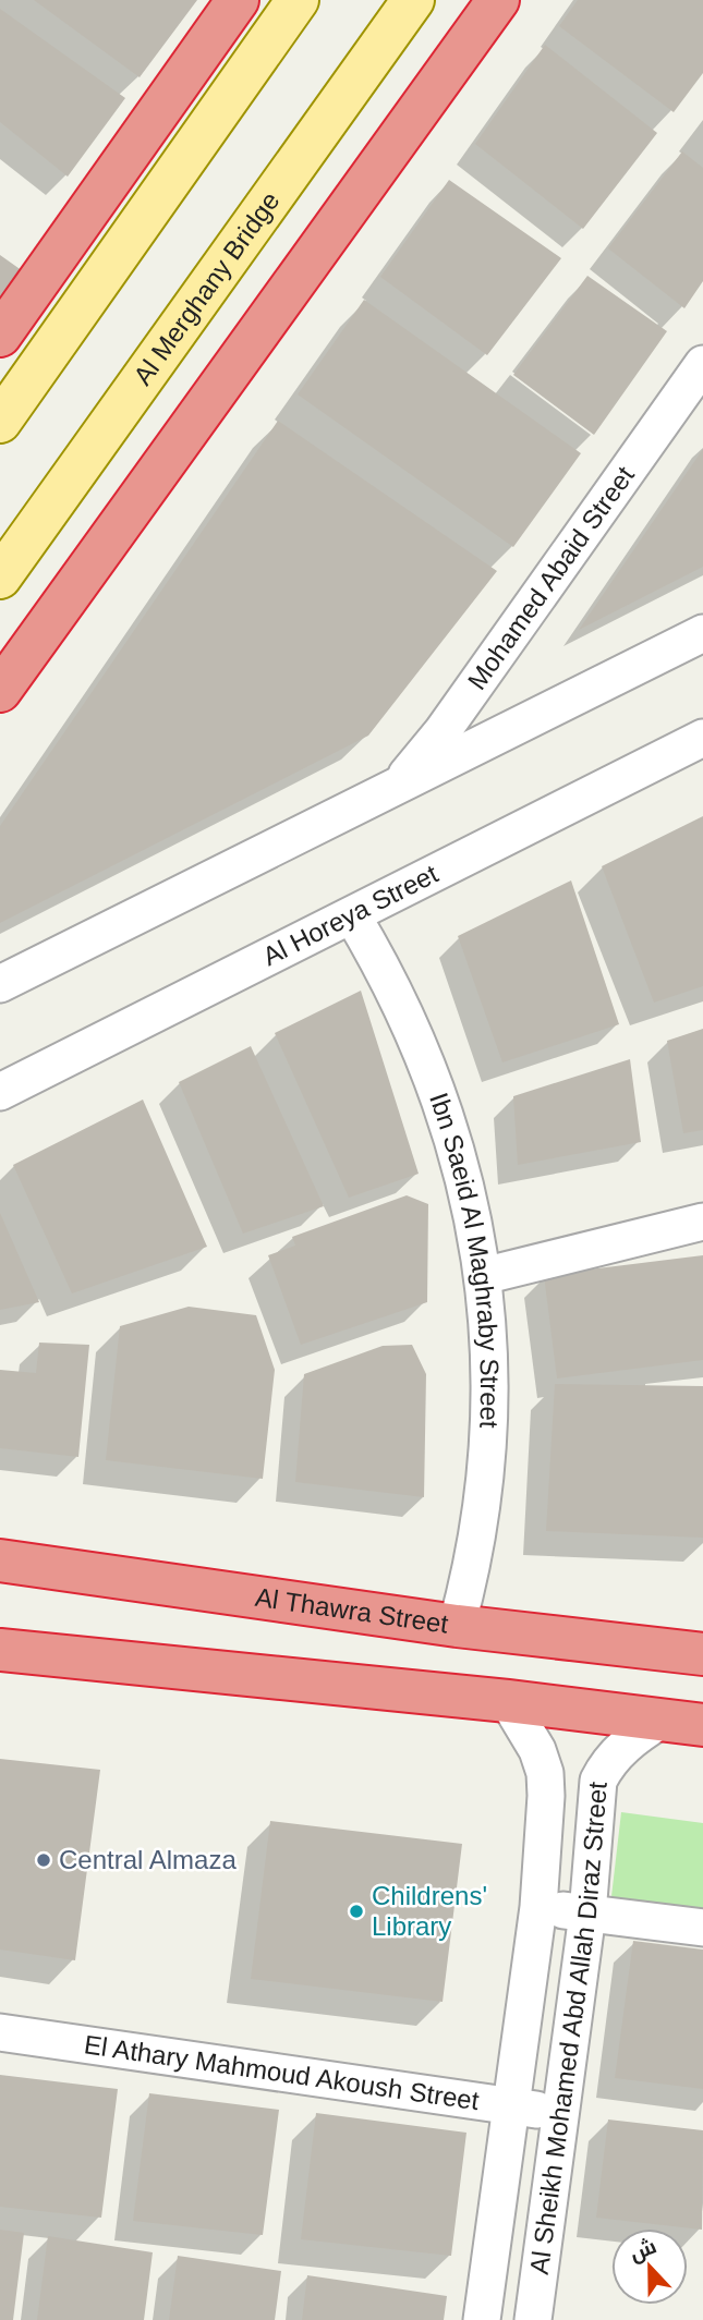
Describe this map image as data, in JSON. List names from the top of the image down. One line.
{"streets":{"highway":["Al Thawra Street"],"main road":["Al Merghany Bridge"],"street":["Mohamed Abaid Street","Al Horeya Street","Ibn Saeid Al Maghraby Street","Al Sheikh Mohamed Abd Allah Diraz Street","El Athary Mahmoud Akoush Street"]},"crossings":[["Al Horeya Street","Ibn Saeid Al Maghraby Street"],["Ibn Saeid Al Maghraby Street","Al Thawra Street"],["Al Sheikh Mohamed Abd Allah Diraz Street","El Athary Mahmoud Akoush Street"]],"places":["Central Almaza","Childrens' Library"],"north":"top"}
